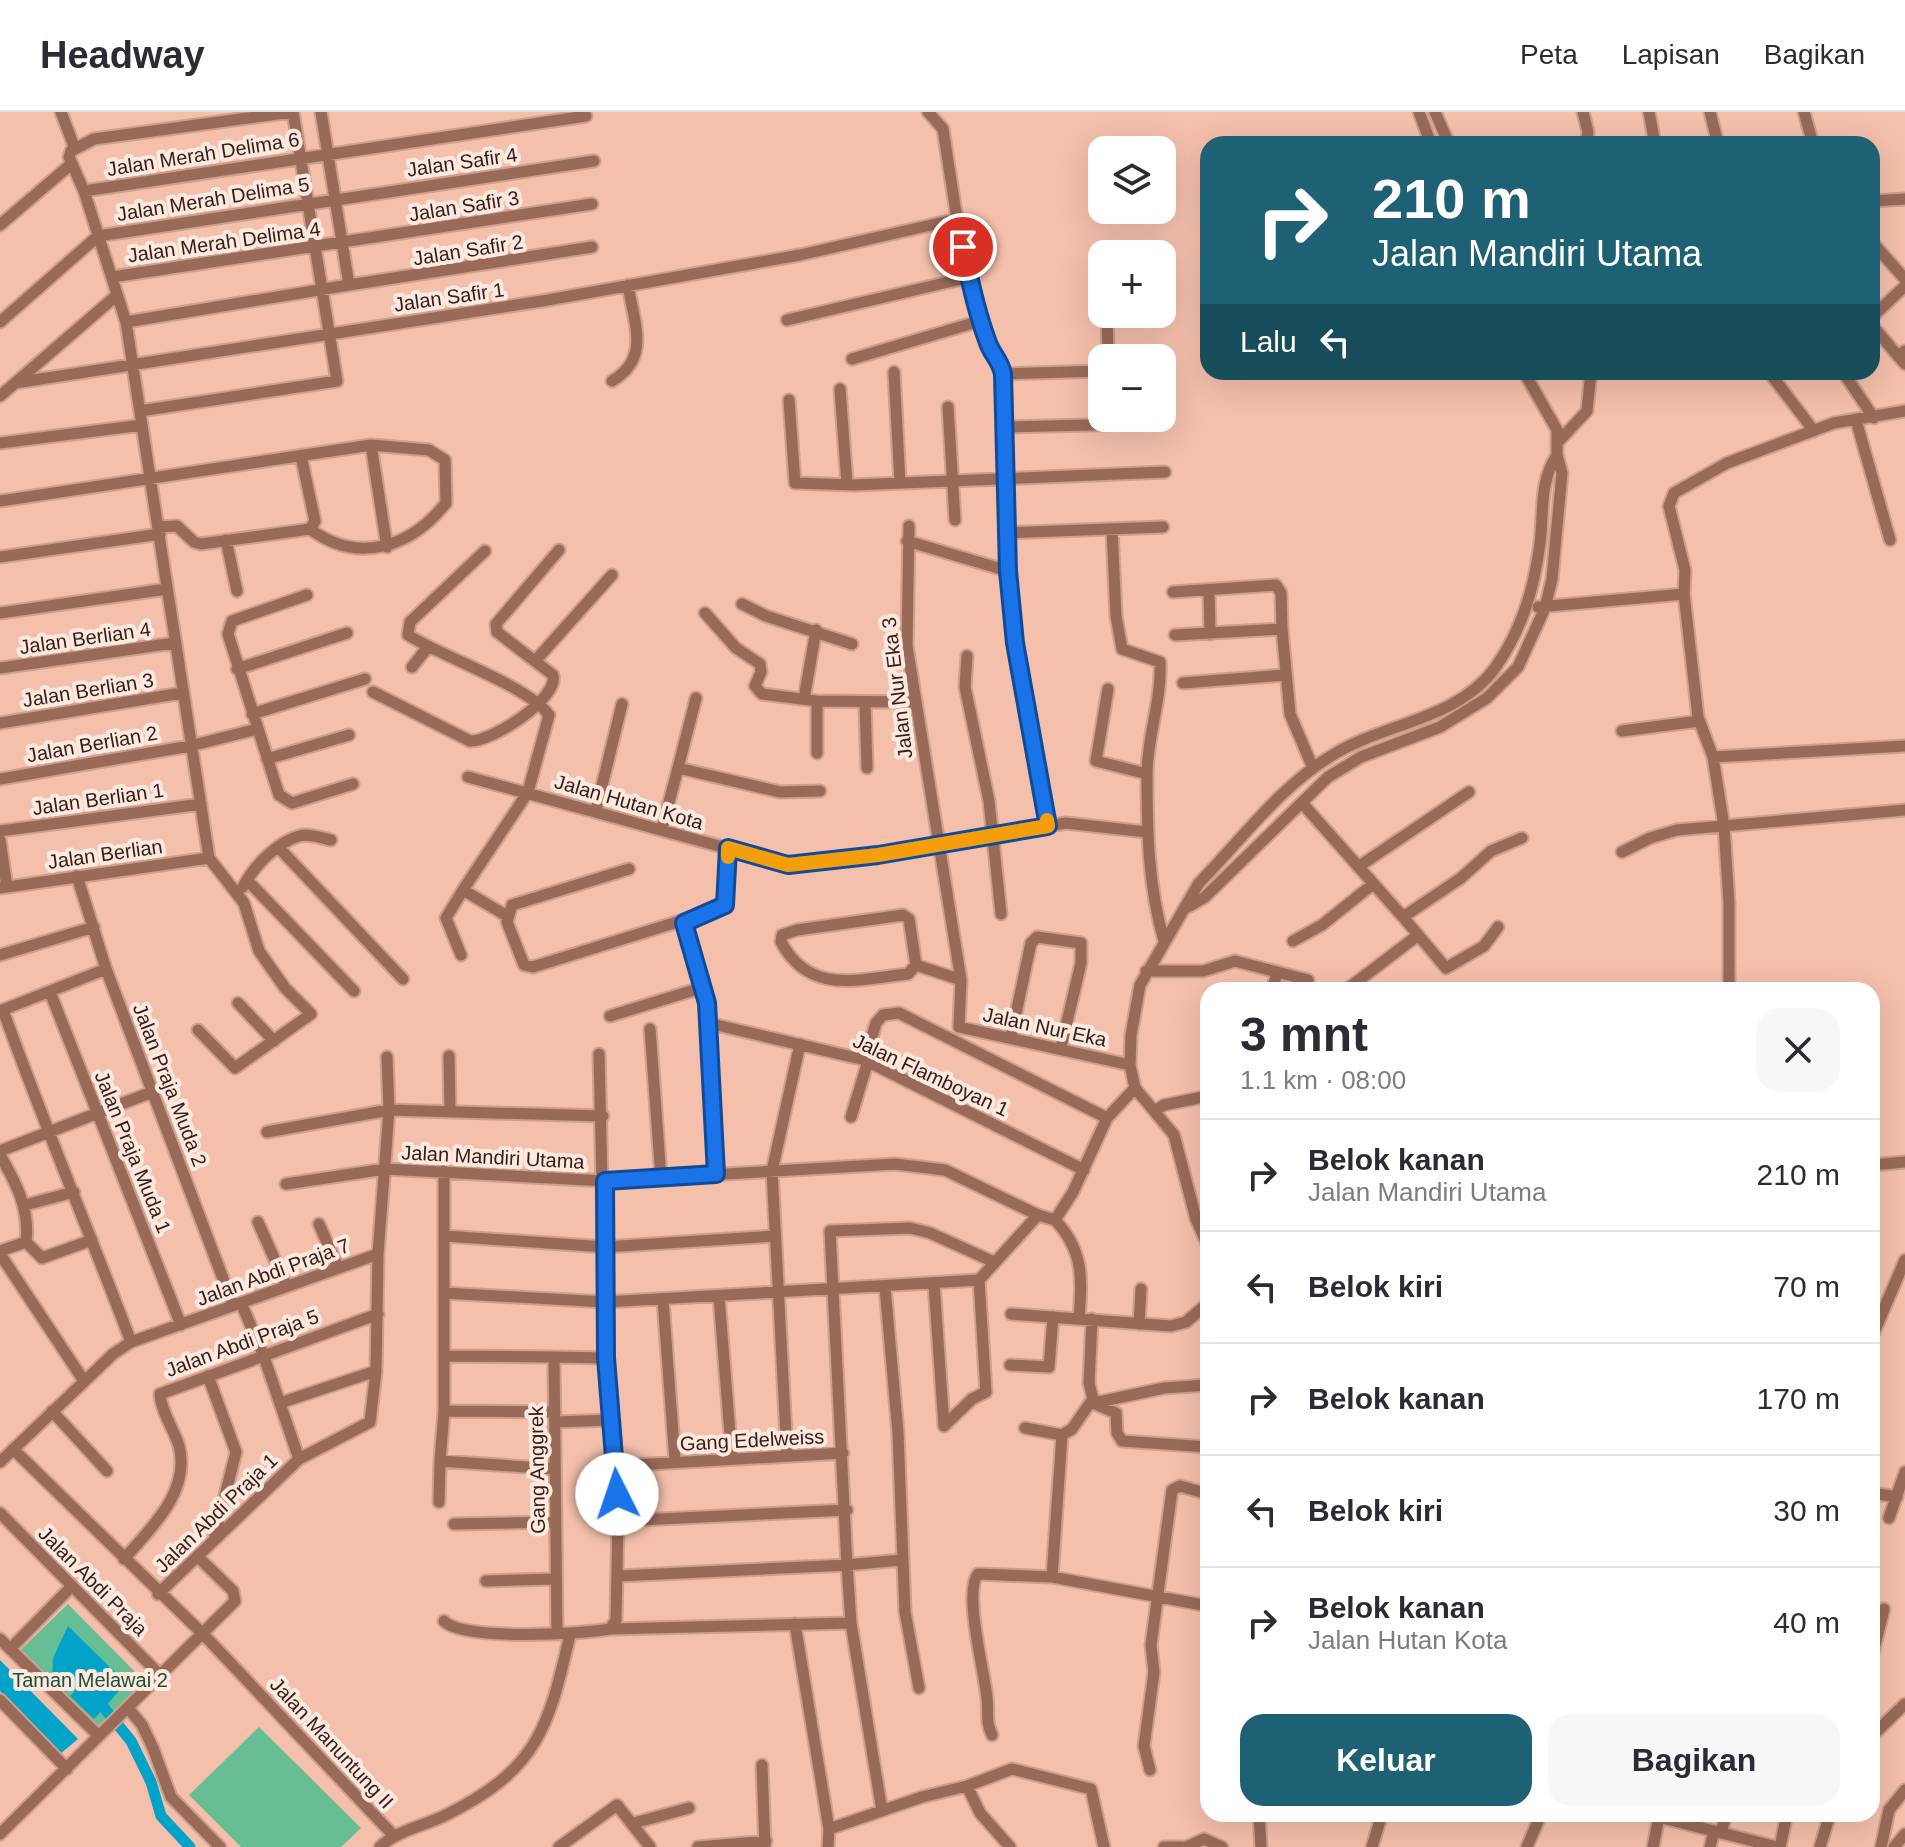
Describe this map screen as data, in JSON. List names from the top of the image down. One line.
{"streets":{"street":["Jalan Merah Delima 6","Jalan Safir 4","Jalan Merah Delima 5","Jalan Safir 3","Jalan Merah Delima 4","Jalan Safir 2","Jalan Safir 1","Jalan Berlian 4","Jalan Nur Eka 3","Jalan Berlian 3","Jalan Berlian 2","Jalan Berlian 1","Jalan Hutan Kota","Jalan Berlian","Jalan Nur Eka","Jalan Flamboyan 1","Jalan Praja Muda 2","Jalan Praja Muda 1","Jalan Mandiri Utama","Jalan Abdi Praja 7","Jalan Abdi Praja 5","Gang Edelweiss","Gang Anggrek","Jalan Abdi Praja 1","Jalan Abdi Praja","Jalan Manuntung II"]},"crossings":[["Jalan Safir 4","Jalan Merah Delima 5"],["Jalan Safir 3","Jalan Merah Delima 4"],["Jalan Nur Eka 3","Jalan Hutan Kota"],["Jalan Nur Eka 3","Jalan Nur Eka"],["Jalan Berlian","Jalan Praja Muda 2"],["Jalan Praja Muda 2","Jalan Abdi Praja 7"],["Jalan Praja Muda 2","Jalan Abdi Praja 5"],["Jalan Praja Muda 2","Jalan Abdi Praja 1"],["Jalan Praja Muda 1","Jalan Abdi Praja 7"],["Jalan Mandiri Utama","Jalan Abdi Praja 7"],["Jalan Abdi Praja 7","Jalan Manuntung II"],["Jalan Abdi Praja 5","Jalan Manuntung II"],["Gang Anggrek","Jalan Manuntung II"],["Jalan Abdi Praja 1","Jalan Manuntung II"]],"parks":["Taman Melawai 2"],"page":{"header":"Headway","nav":["Peta","Lapisan","Bagikan"],"map_buttons":["+","−"],"turn":["210 m","Jalan Mandiri Utama"],"then":"Lalu","heading":["3 mnt","1.1 km · 08:00"],"list":[{"name":"Belok kanan","note":"Jalan Mandiri Utama","value":"210 m"},{"name":"Belok kiri","value":"70 m"},{"name":"Belok kanan","value":"170 m"},{"name":"Belok kiri","value":"30 m"},{"name":"Belok kanan","note":"Jalan Hutan Kota","value":"40 m"}],"buttons":["Keluar","Bagikan"]}}
